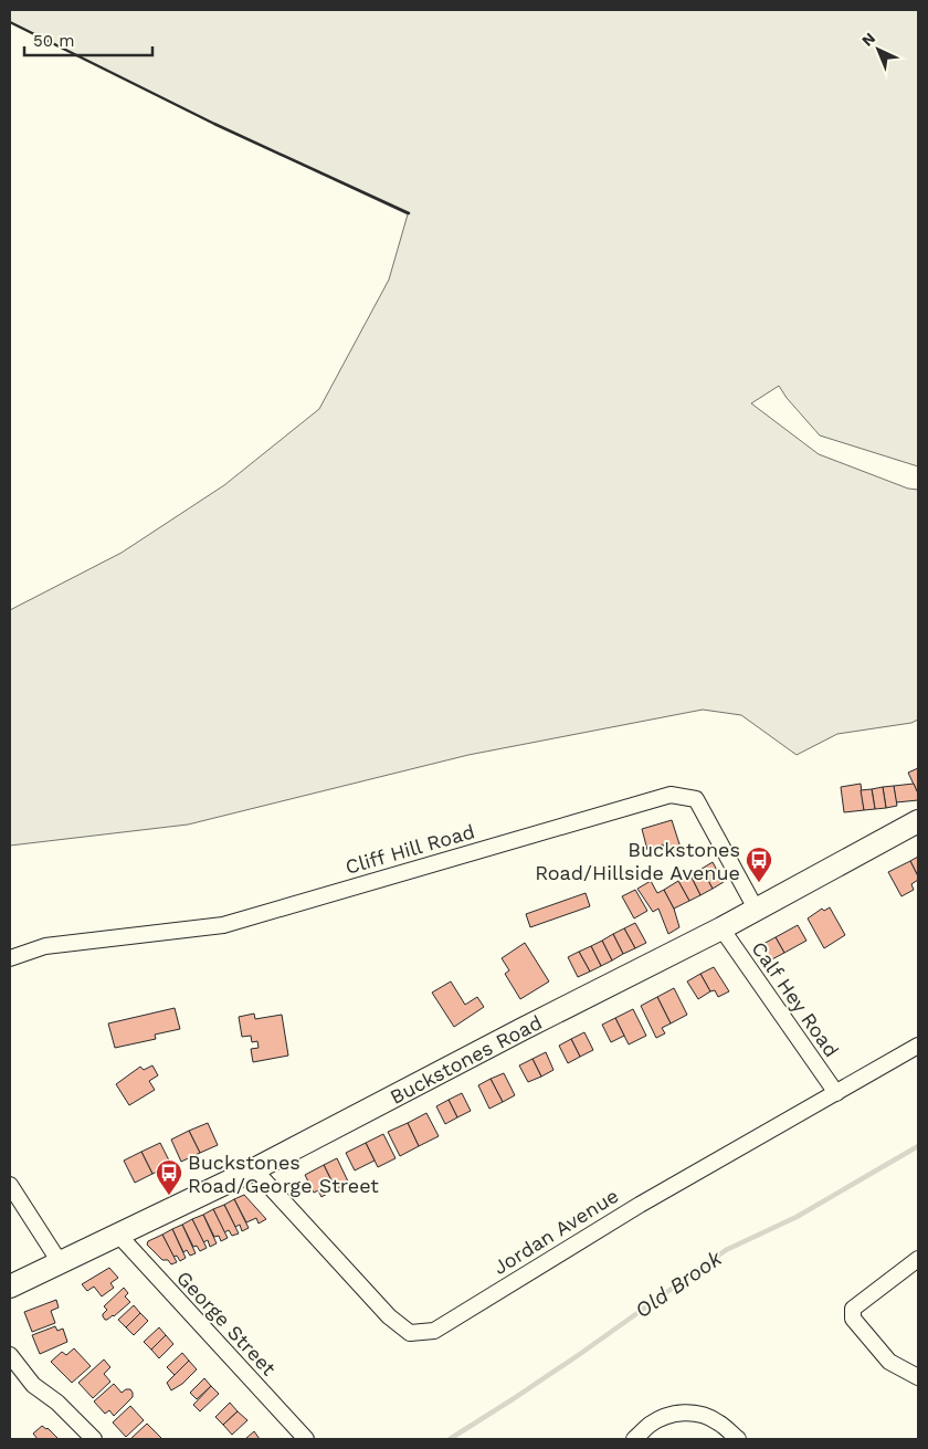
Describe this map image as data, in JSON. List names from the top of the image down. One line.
{"streets":{"main road":["Buckstones Road"],"street":["Cliff Hill Road","Calf Hey Road","Jordan Avenue","George Street"]},"crossings":[["Cliff Hill Road","Buckstones Road"],["Calf Hey Road","Buckstones Road"],["Calf Hey Road","Jordan Avenue"],["Buckstones Road","Jordan Avenue"],["Buckstones Road","George Street"]],"water":["Old Brook"],"places":{"bus stop":["Buckstones Road/Hillside Avenue","Buckstones Road/George Street"]},"scale_bar":"50 m","north":"top left"}
